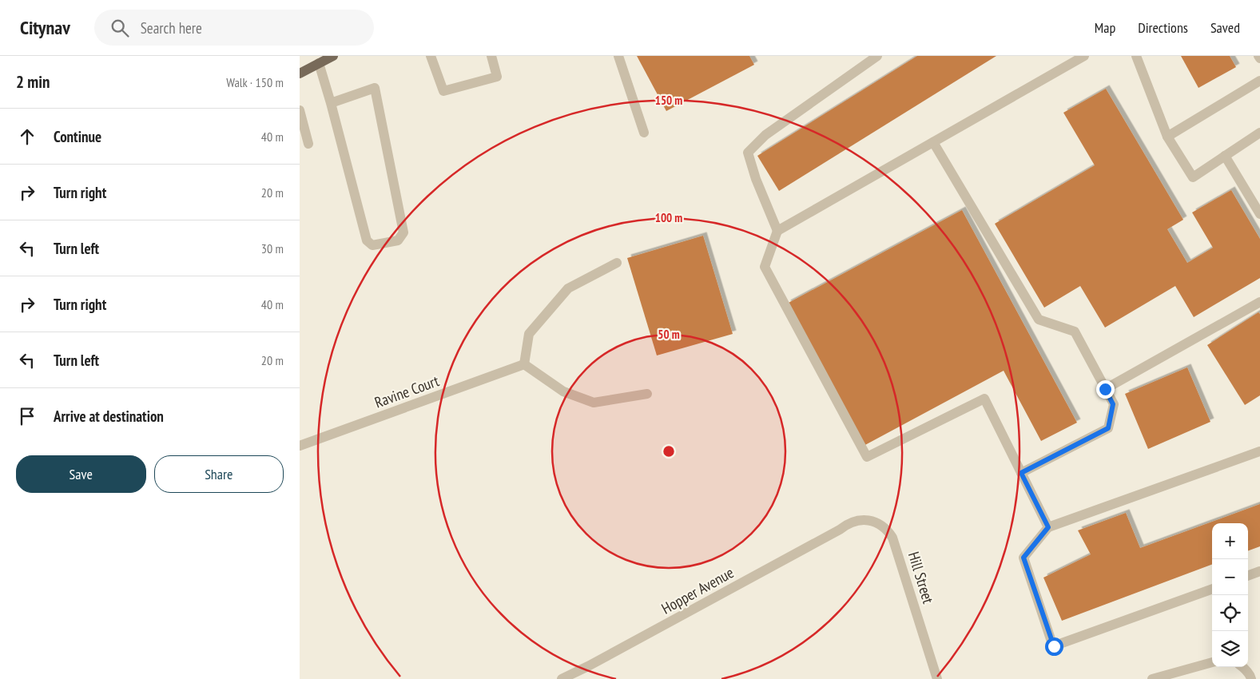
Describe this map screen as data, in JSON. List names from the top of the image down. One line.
{"streets":{"street":["Ravine Court","Hill Street","Hopper Avenue"]},"crossings":[["Hill Street","Hopper Avenue"]],"page":{"header":"Citynav","search":"Search here","nav":["Map","Directions","Saved"],"heading":["2 min","Walk · 150 m"],"list":[["Continue","40 m"],["Turn right","20 m"],["Turn left","30 m"],["Turn right","40 m"],["Turn left","20 m"],"Arrive at destination"],"buttons":["Save","Share"],"map_buttons":["+","−"]},"rings":["150 m","100 m","50 m"]}
